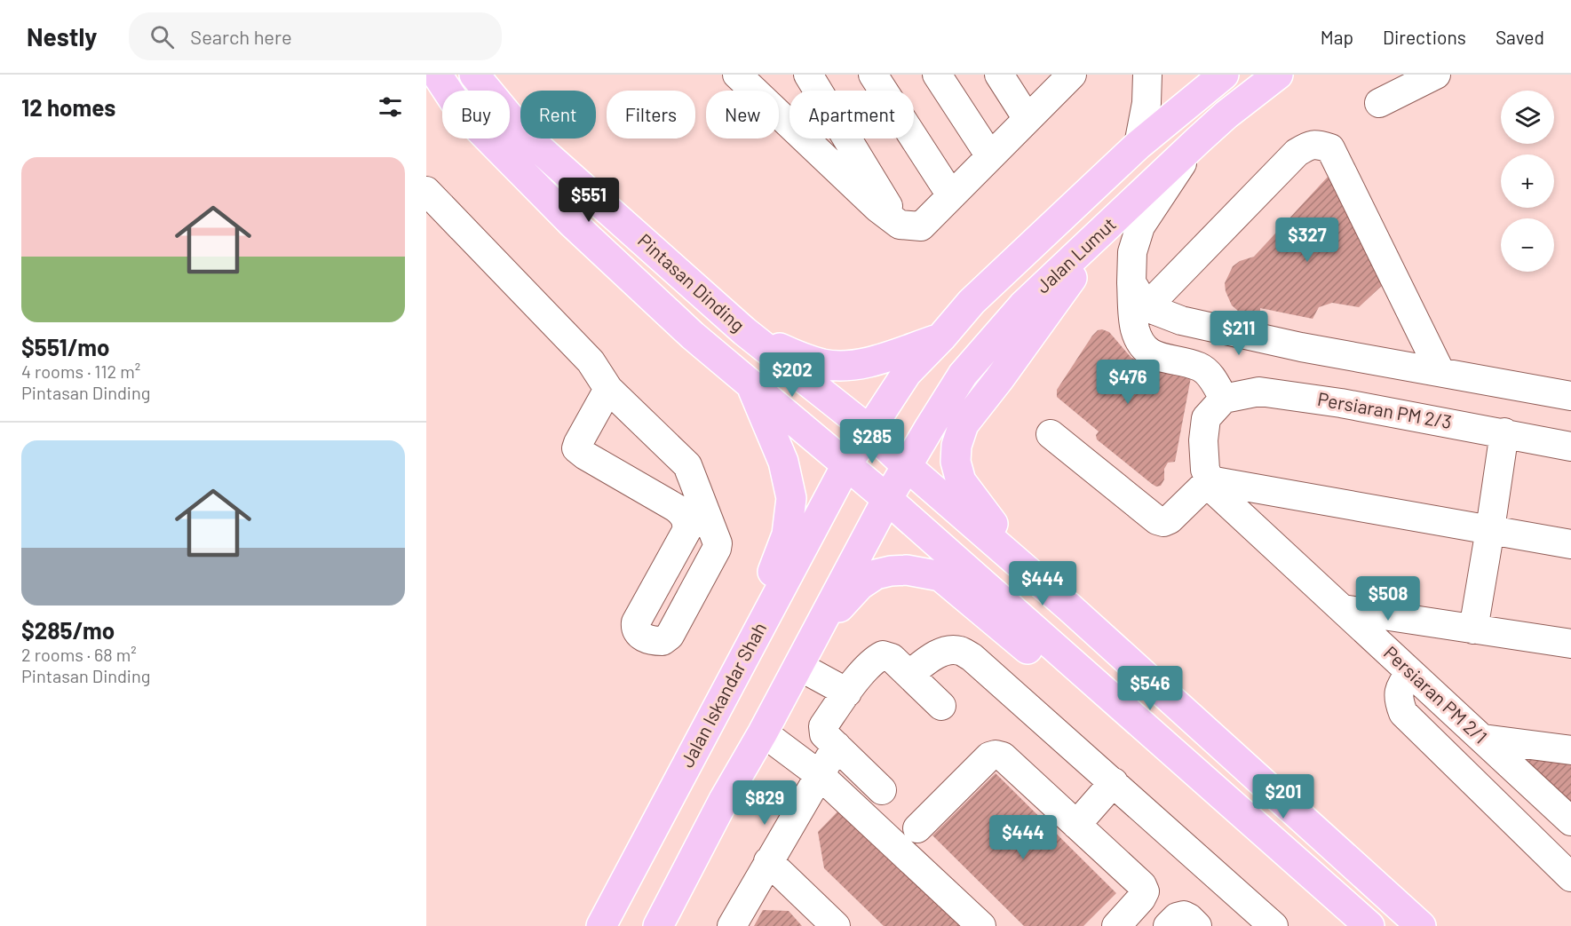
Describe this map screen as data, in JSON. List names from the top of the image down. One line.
{"streets":{"main road":["Jalan Lumut","Pintasan Dinding","Jalan Iskandar Shah"],"street":["Persiaran PM 2/3","Persiaran PM 2/1"]},"crossings":[["Jalan Lumut","Pintasan Dinding"],["Jalan Lumut","Jalan Iskandar Shah"],["Pintasan Dinding","Jalan Iskandar Shah"],["Persiaran PM 2/3","Persiaran PM 2/1"]],"page":{"header":"Nestly","search":"Search here","nav":["Map","Directions","Saved"],"heading":"12 homes","map_buttons":["+","−"],"chip":["Buy","Rent","Filters","New","Apartment"],"list":[{"name":"$551/mo","note":"4 rooms · 112 m² · Pintasan Dinding"},{"name":"$285/mo","note":"2 rooms · 68 m² · Pintasan Dinding"}],"price":["$551","$327","$211","$202","$476","$285","$444","$508","$546","$201","$829","$444"]}}
